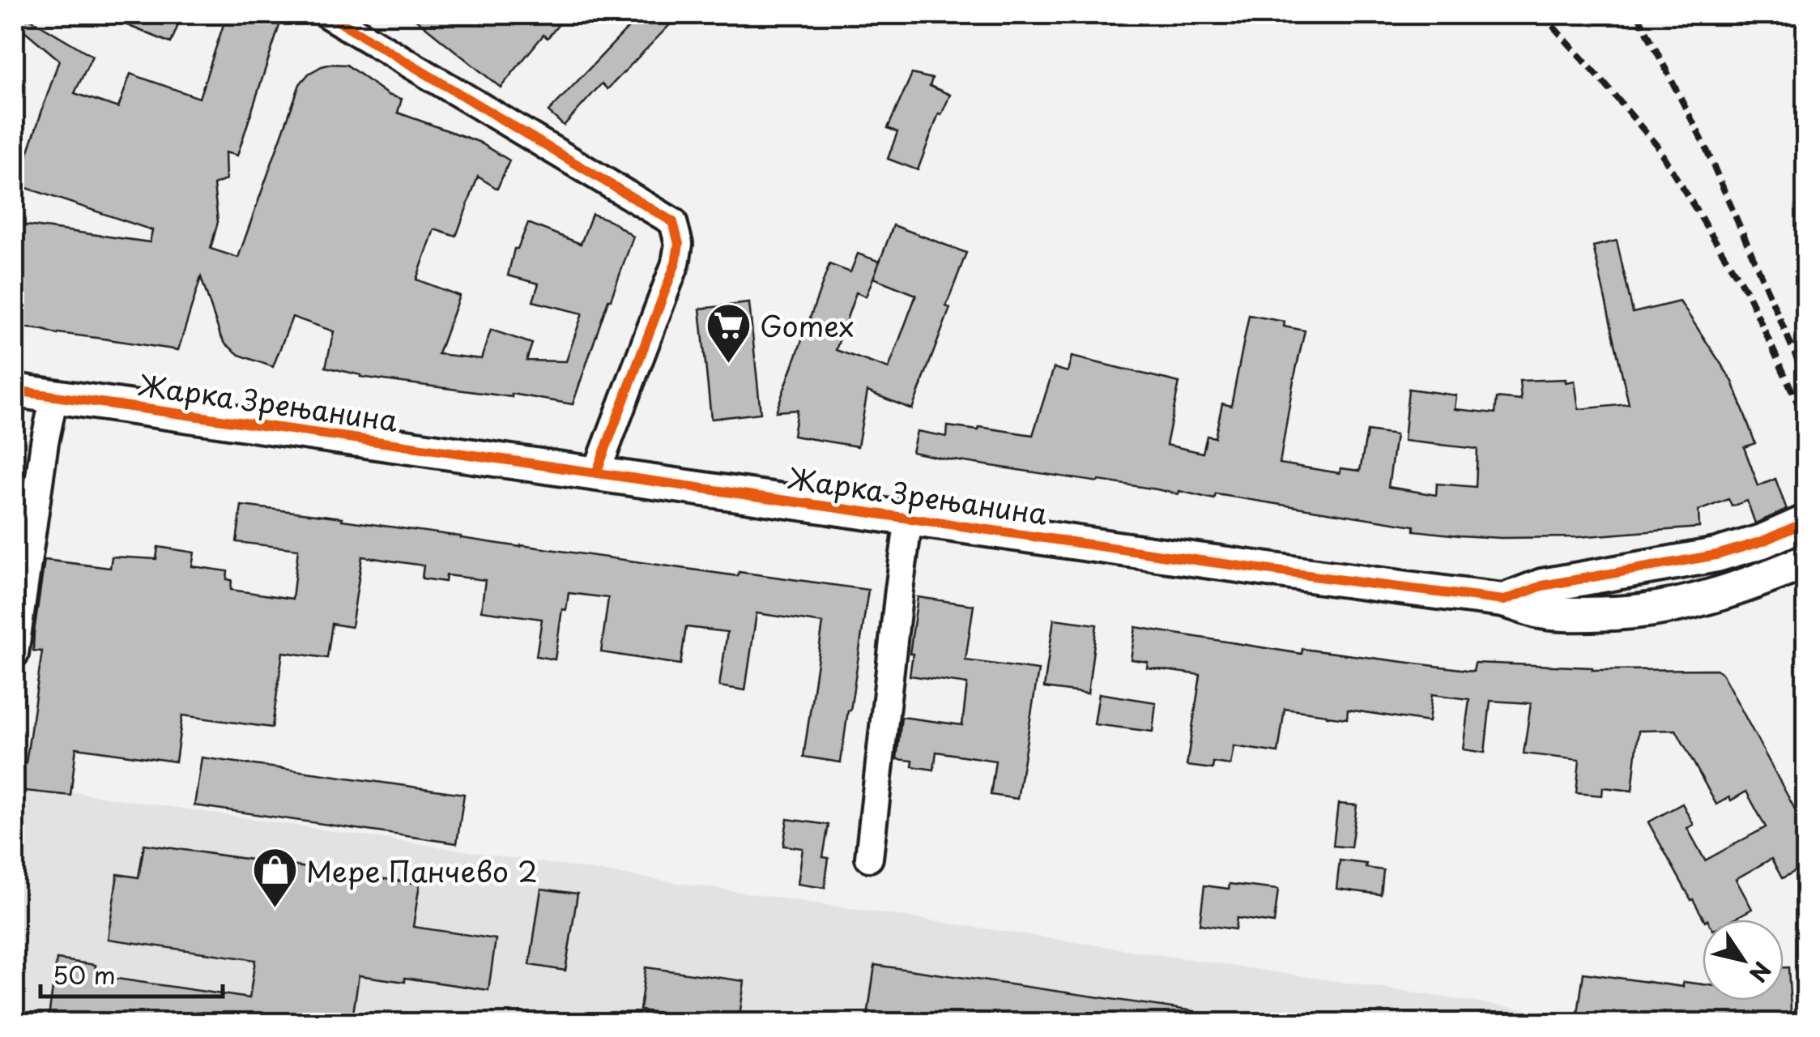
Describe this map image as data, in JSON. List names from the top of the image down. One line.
{"streets":{"street":["Жарка Зрењанина"]},"places":{"supermarket":["Gomex"],"shop":["Мере Панчево 2"]},"scale_bar":"50 m","north":"bottom right"}
